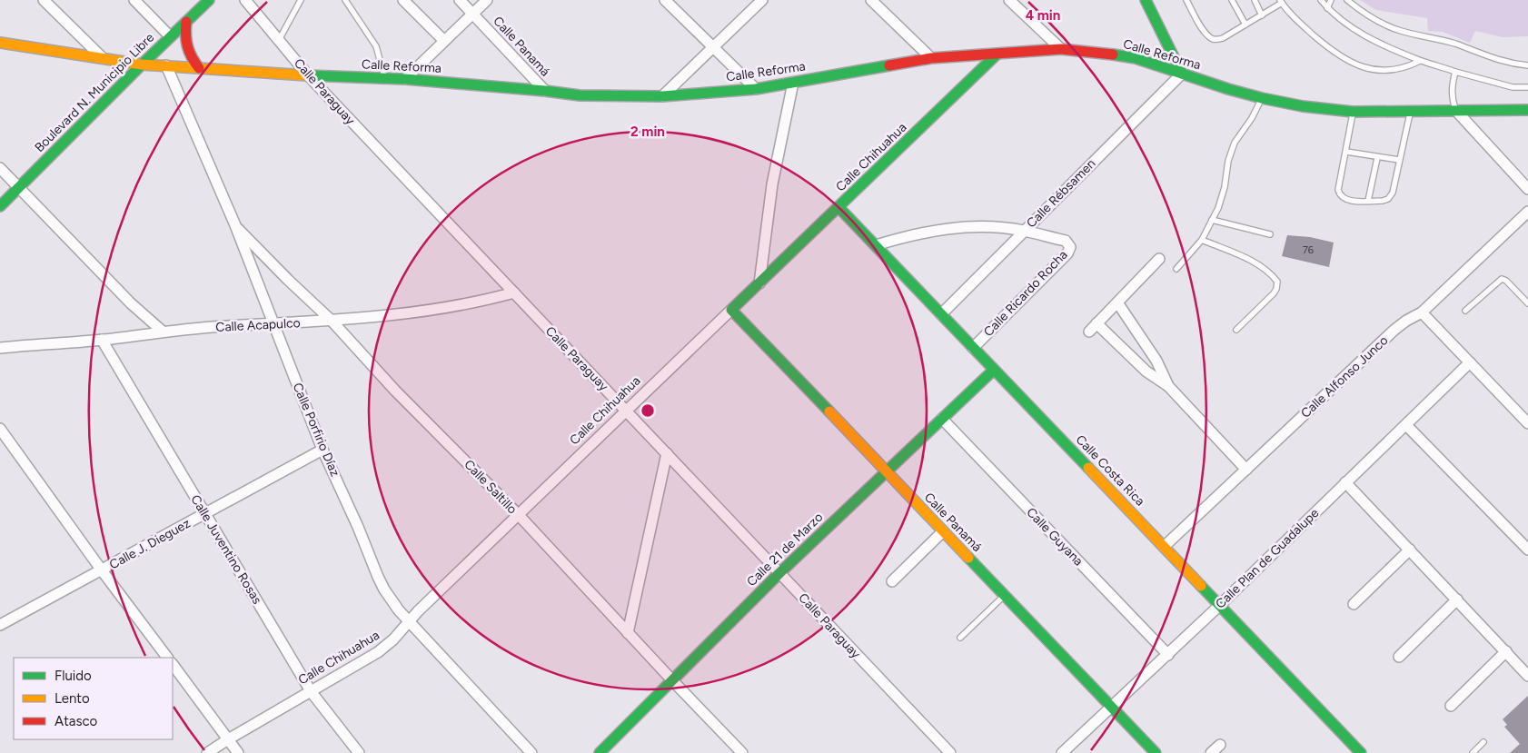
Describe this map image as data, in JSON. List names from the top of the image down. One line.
{"streets":{"street":["Calle Panamá","Calle Reforma","Calle Paraguay","Boulevard N. Municipio Libre","Calle Chihuahua","Calle Rébsamen","Calle Ricardo Rocha","Calle Acapulco","Calle Alfonso Junco","Calle Porfirio Díaz","Calle Costa Rica","Calle Saltillo","Calle Guyana","Calle J. Dieguez","Calle Juventino Rosas","Calle 21 de Marzo","Calle Plan de Guadalupe"]},"crossings":[["Calle Panamá","Calle Reforma"],["Calle Panamá","Calle Chihuahua"],["Calle Panamá","Calle 21 de Marzo"],["Calle Panamá","Calle Plan de Guadalupe"],["Calle Reforma","Calle Paraguay"],["Calle Reforma","Boulevard N. Municipio Libre"],["Calle Reforma","Calle Chihuahua"],["Calle Reforma","Calle Rébsamen"],["Calle Reforma","Calle Porfirio Díaz"],["Calle Paraguay","Calle Chihuahua"],["Calle Paraguay","Calle Acapulco"],["Calle Paraguay","Calle 21 de Marzo"],["Calle Chihuahua","Calle Porfirio Díaz"],["Calle Chihuahua","Calle Costa Rica"],["Calle Chihuahua","Calle Saltillo"],["Calle Chihuahua","Calle Juventino Rosas"],["Calle Rébsamen","Calle Ricardo Rocha"],["Calle Rébsamen","Calle Costa Rica"],["Calle Ricardo Rocha","Calle Costa Rica"],["Calle Acapulco","Calle Porfirio Díaz"],["Calle Acapulco","Calle Saltillo"],["Calle Acapulco","Calle Juventino Rosas"],["Calle Alfonso Junco","Calle Costa Rica"],["Calle Porfirio Díaz","Calle Saltillo"],["Calle Porfirio Díaz","Calle J. Dieguez"],["Calle Costa Rica","Calle 21 de Marzo"],["Calle Costa Rica","Calle Plan de Guadalupe"],["Calle Saltillo","Calle 21 de Marzo"],["Calle Guyana","Calle 21 de Marzo"],["Calle Guyana","Calle Plan de Guadalupe"],["Calle J. Dieguez","Calle Juventino Rosas"]],"house_numbers":["76"],"legend":["Fluido","Lento","Atasco"],"rings":["4 min","2 min"]}
